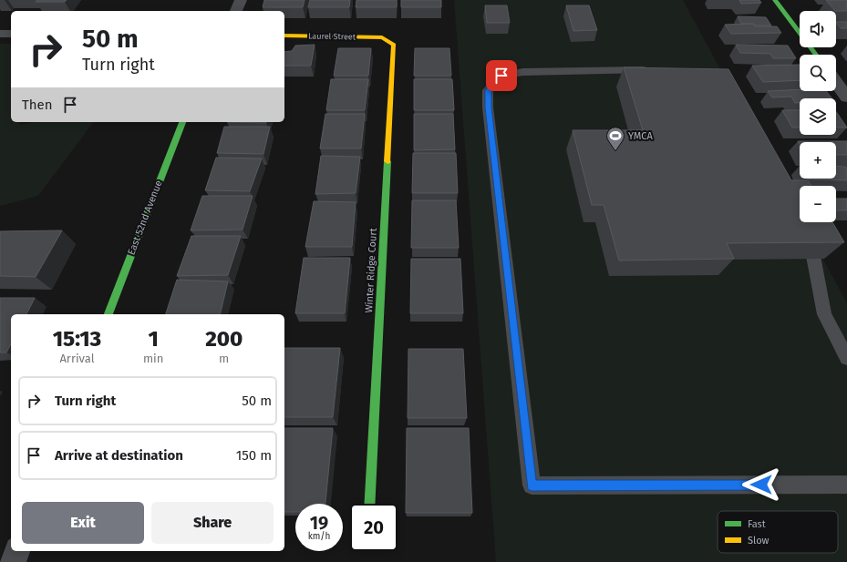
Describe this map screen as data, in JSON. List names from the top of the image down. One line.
{"streets":{"street":["Laurel Street","East 52nd Avenue","Winter Ridge Court"]},"crossings":[["Laurel Street","Winter Ridge Court"]],"places":{"sports":["YMCA"]},"legend":["Fast","Slow"],"page":{"map_buttons":["+","−"],"turn":["50 m","Turn right"],"then":"Then","eta":["15:13","Arrival","1","min","200","m"],"list":[{"name":"Turn right","value":"50 m"},{"name":"Arrive at destination","value":"150 m"}],"buttons":["Exit","Share"],"speed":"19 km/h","limit":"20"}}
